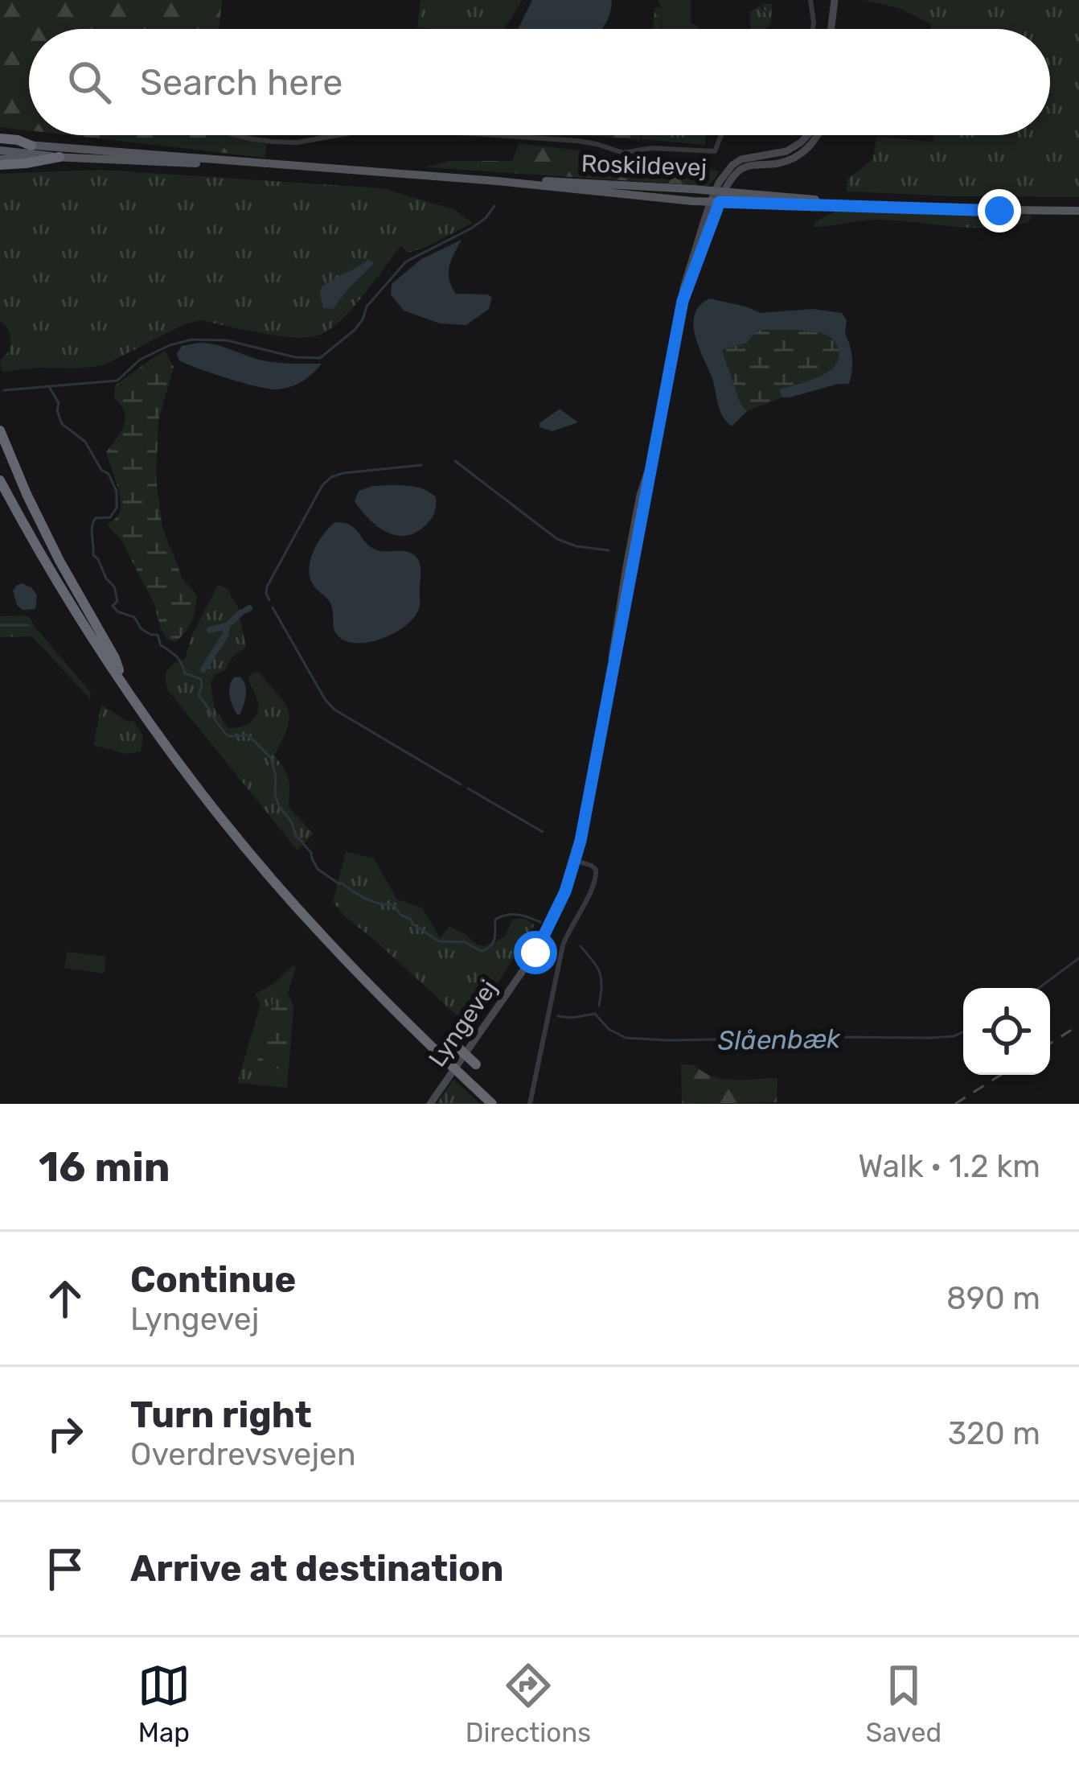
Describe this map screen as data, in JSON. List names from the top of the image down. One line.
{"streets":{"main road":["Roskildevej","Lyngevej"]},"crossings":[["Roskildevej","Lyngevej"]],"water":["Slåenbæk"],"page":{"search":"Search here","heading":["16 min","Walk · 1.2 km"],"list":[["Continue","Lyngevej","890 m"],["Turn right","Overdrevsvejen","320 m"],"Arrive at destination"],"nav":["Map","Directions","Saved"]}}
